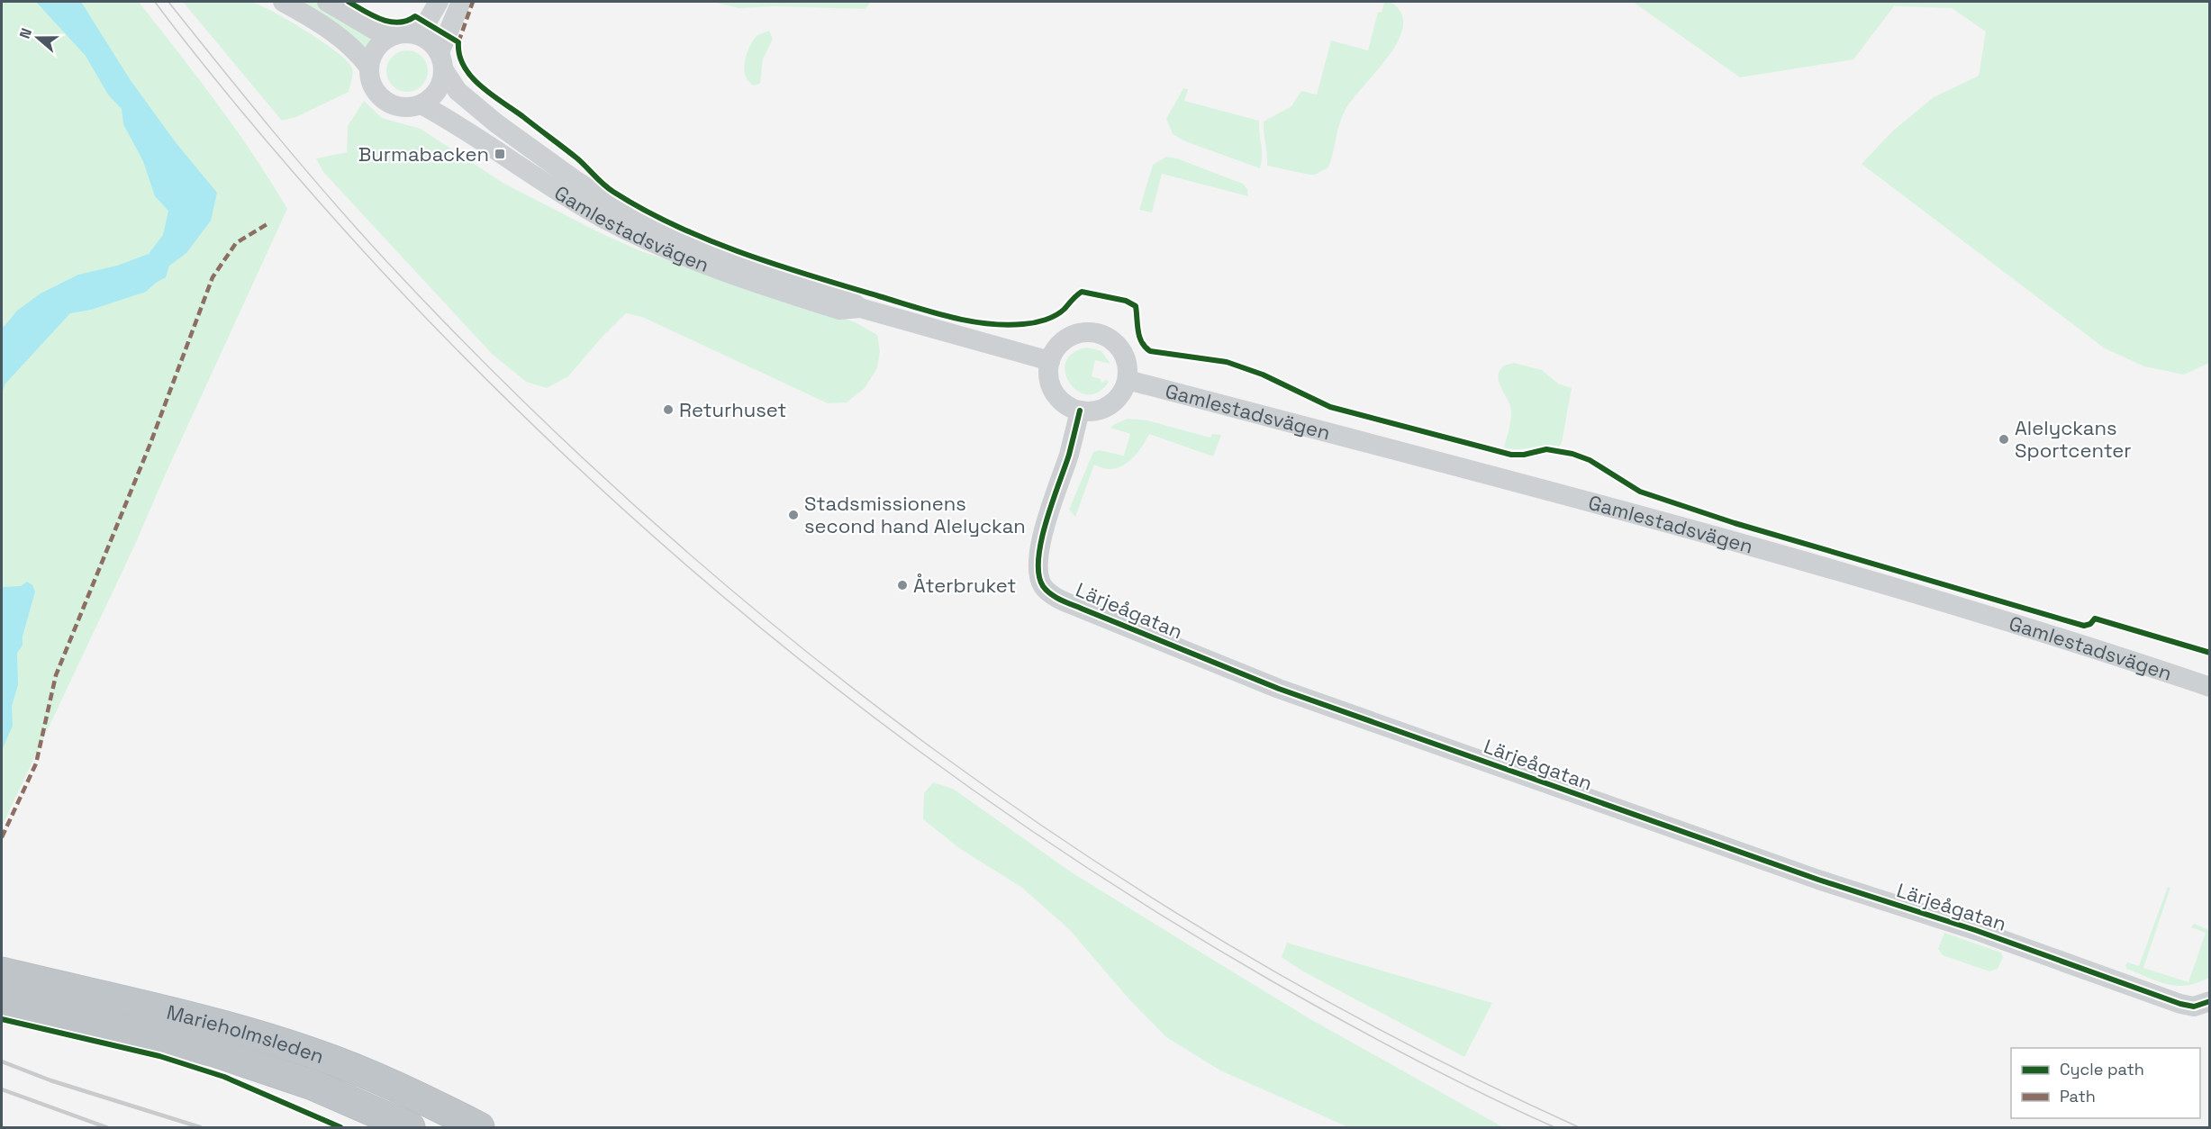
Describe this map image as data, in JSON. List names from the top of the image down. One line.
{"streets":{"highway":["Marieholmsleden"],"street":["Gamlestadsvägen","Lärjeågatan"]},"crossings":[["Gamlestadsvägen","Lärjeågatan"]],"places":{"transit":["Burmabacken"],"other":["Returhuset","Alelyckans Sportcenter","Stadsmissionens second hand Alelyckan","Återbruket"]},"legend":["Cycle path","Path"],"north":"left"}
